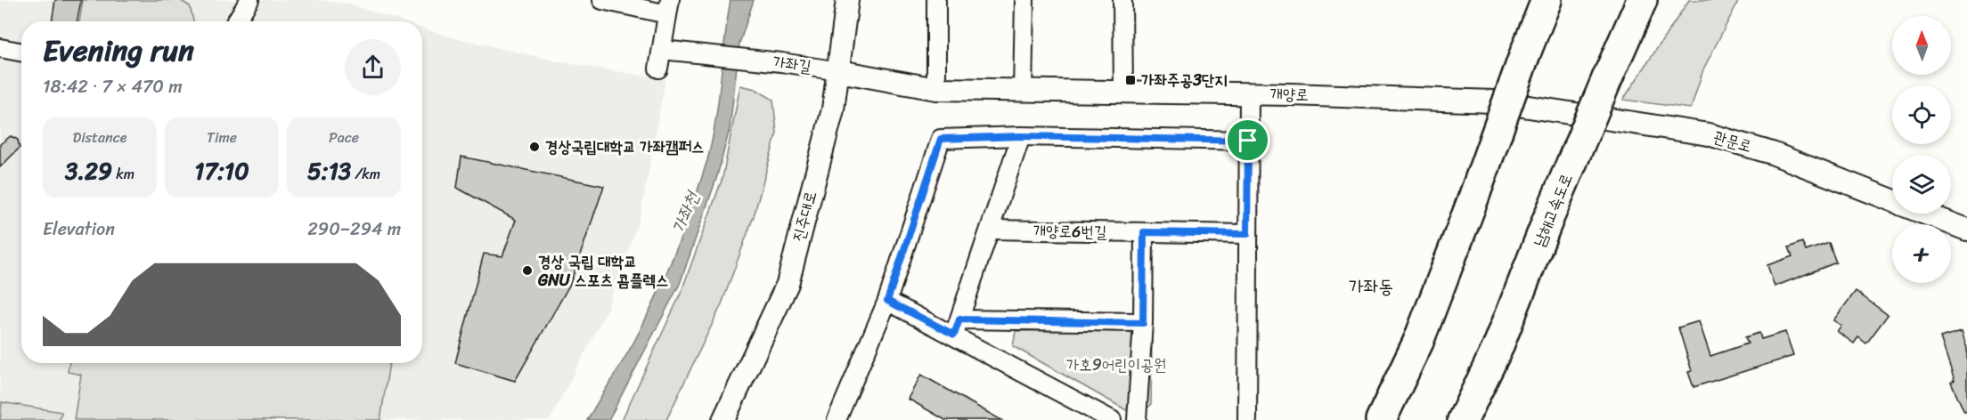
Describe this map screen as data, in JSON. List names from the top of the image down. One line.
{"streets":{"highway":["남해고속도로"],"street":["가좌길","개양로","관문로","진주대로","개양로6번길"]},"crossings":[["가좌길","개양로"],["가좌길","진주대로"],["개양로","관문로"],["개양로","진주대로"]],"districts":["가좌동"],"water":["가좌천"],"parks":["가호9어린이공원"],"places":{"transit":["가좌주공3단지"],"other":["경상국립대학교 가좌캠퍼스","경상 국립 대학교 GNU 스포츠 콤플렉스"]},"north":"top","page":{"map_buttons":"+","heading":["Evening run","18:42 · 7 × 470 m"],"stats":[["Distance","3.29 km"],["Time","17:10"],["Pace","5:13 /km"]],"chart":["Elevation","290–294 m"]}}
